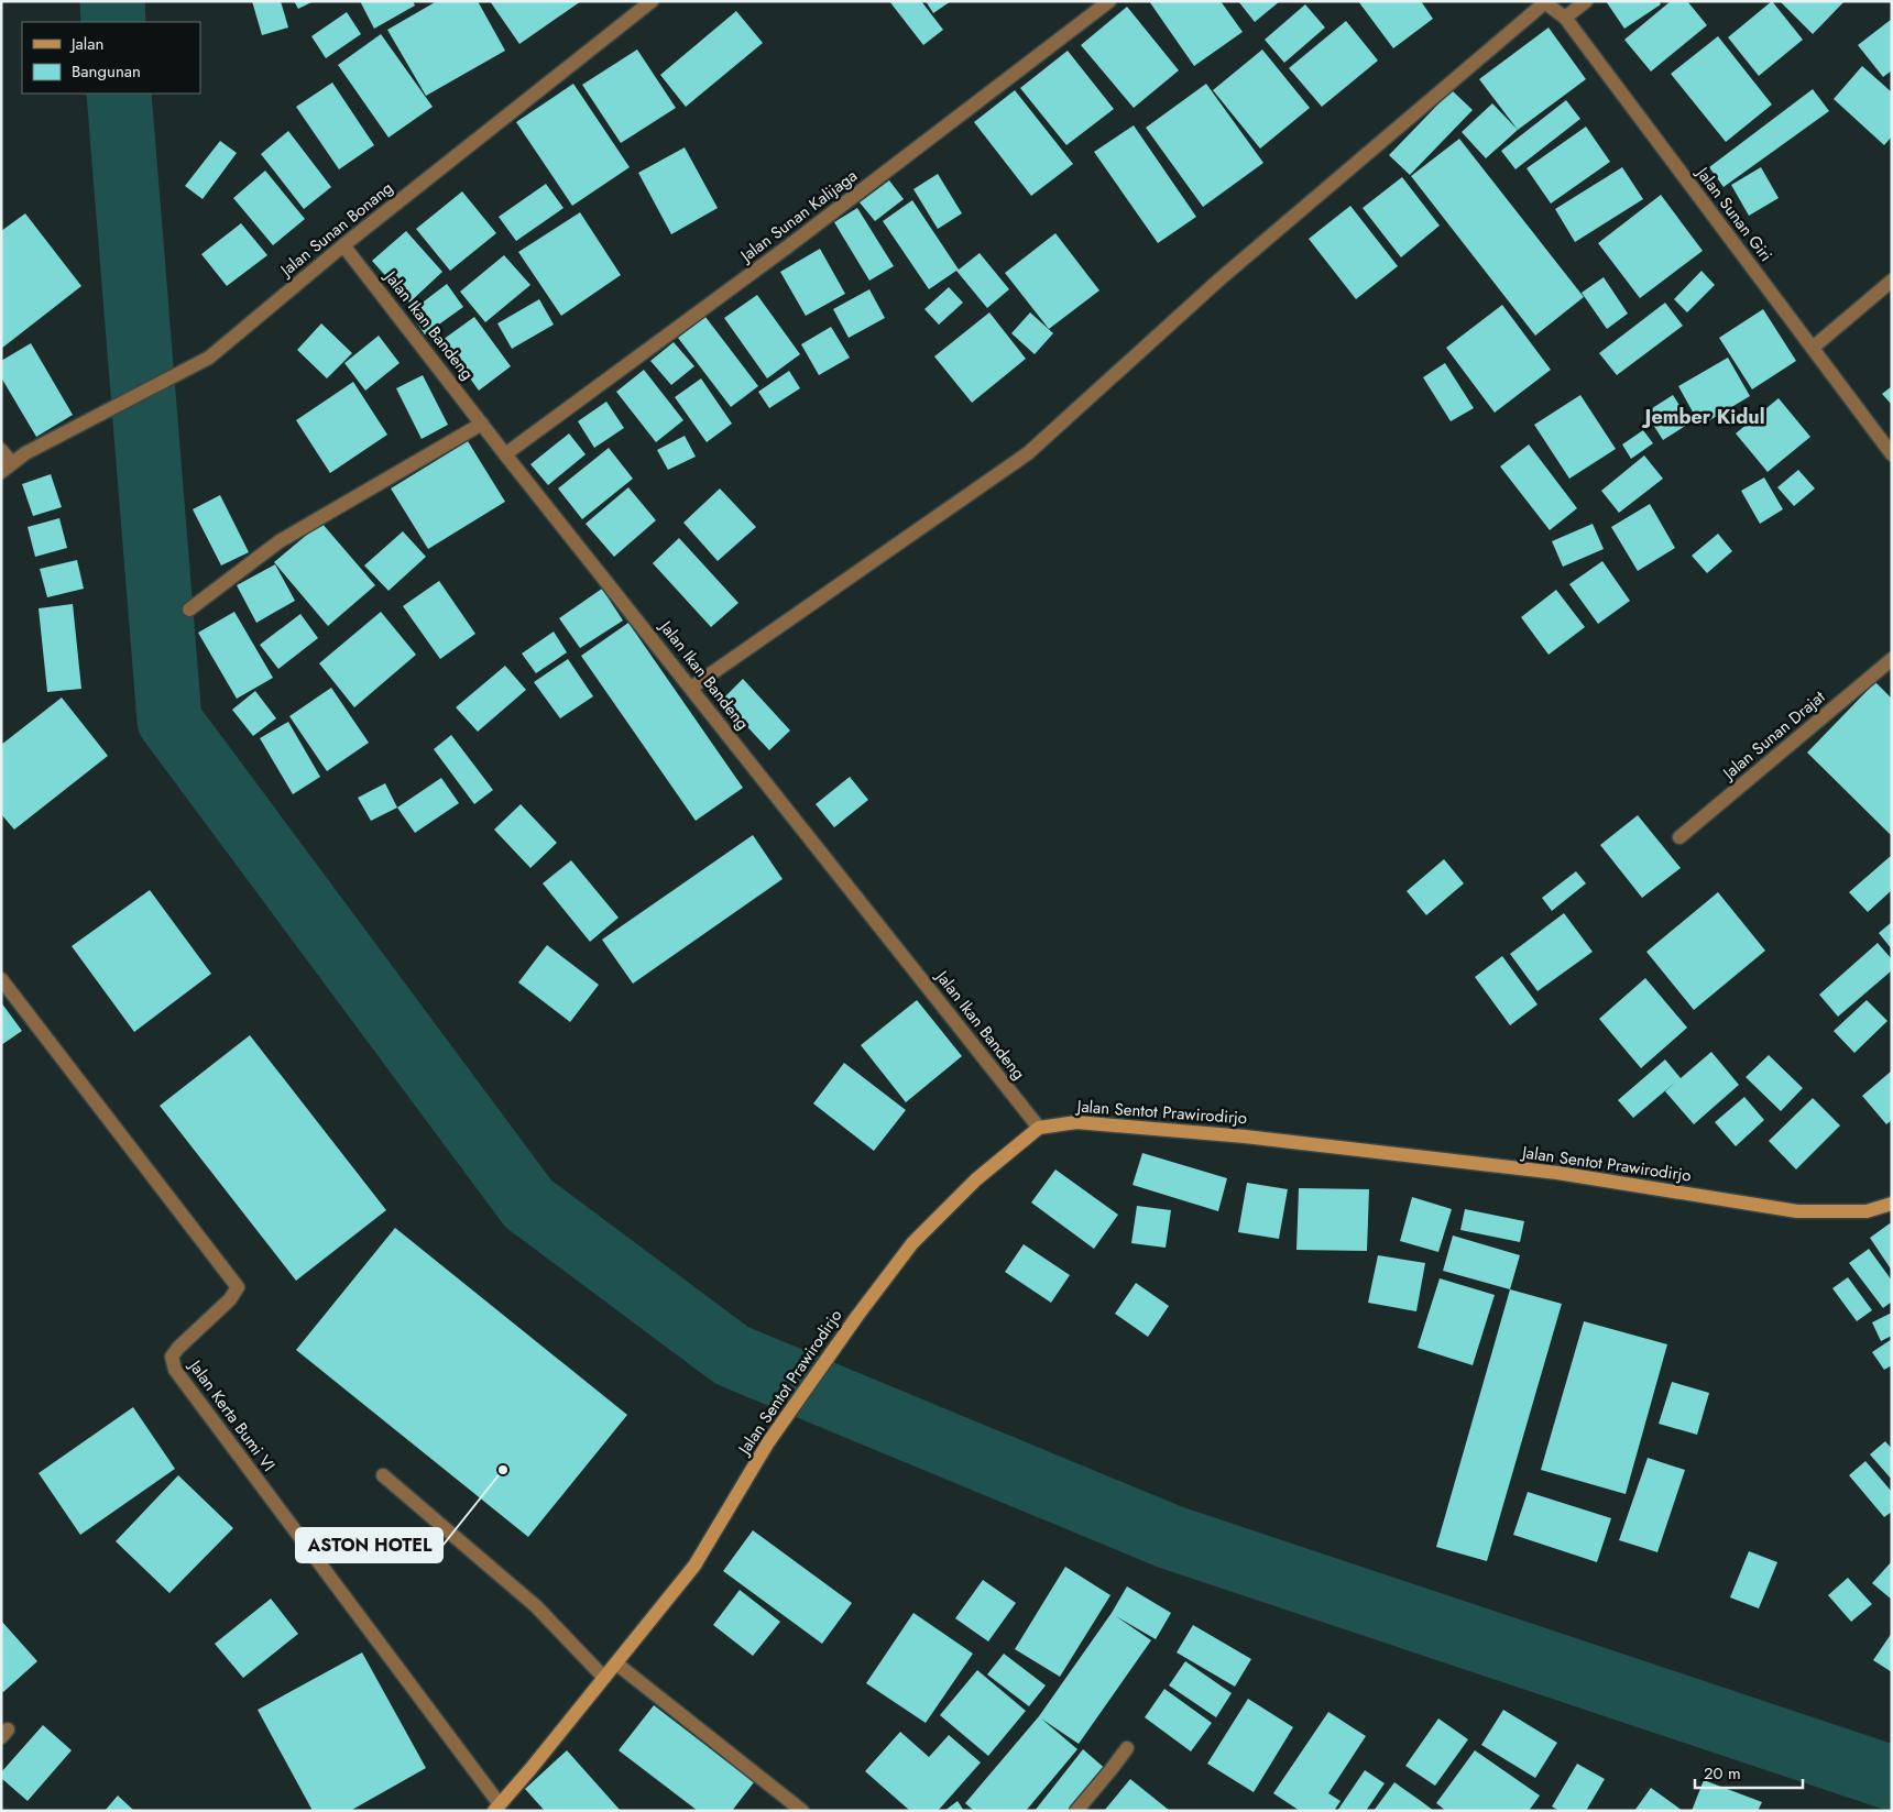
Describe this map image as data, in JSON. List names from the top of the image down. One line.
{"streets":{"street":["Jalan Sunan Giri","Jalan Sunan Kalijaga","Jalan Sunan Bonang","Jalan Ikan Bandeng","Jalan Sunan Drajat","Jalan Sentot Prawirodirjo","Jalan Kerta Bumi VI"]},"crossings":[["Jalan Sunan Kalijaga","Jalan Ikan Bandeng"],["Jalan Sunan Bonang","Jalan Ikan Bandeng"],["Jalan Ikan Bandeng","Jalan Sentot Prawirodirjo"],["Jalan Sentot Prawirodirjo","Jalan Kerta Bumi VI"]],"districts":["Jember Kidul"],"places":["ASTON HOTEL"],"legend":["Jalan","Bangunan"],"scale_bar":"20 m"}
